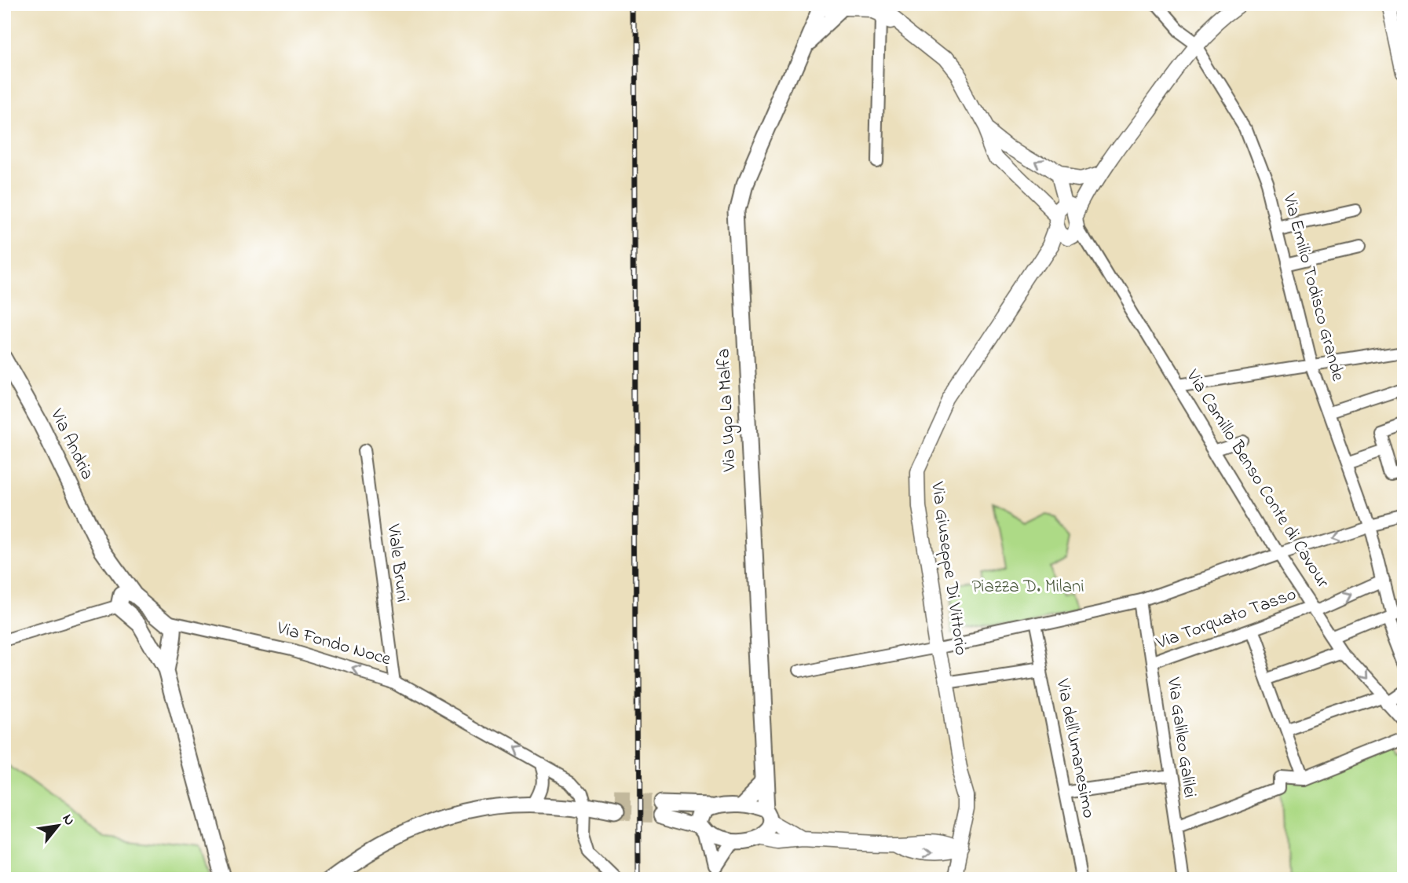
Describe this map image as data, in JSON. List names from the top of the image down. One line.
{"streets":{"main road":["Via Ugo La Malfa","Via Andria","Via Fondo Noce"],"street":["Via Emilio Todisco Grande","Via Camillo Benso Conte di Cavour","Viale Bruni","Via Giuseppe Di Vittorio","Via Torquato Tasso","Via Galileo Galilei","Via dell'Umanesimo"]},"crossings":[["Via Emilio Todisco Grande","Via Giuseppe Di Vittorio"],["Via Emilio Todisco Grande","Via Torquato Tasso"],["Via Andria","Via Fondo Noce"],["Via Camillo Benso Conte di Cavour","Via Giuseppe Di Vittorio"],["Via Camillo Benso Conte di Cavour","Via Torquato Tasso"],["Viale Bruni","Via Fondo Noce"],["Via Torquato Tasso","Via Galileo Galilei"]],"one_way":["Via Fondo Noce"],"parks":["Piazza D. Milani"],"north":"top right"}
